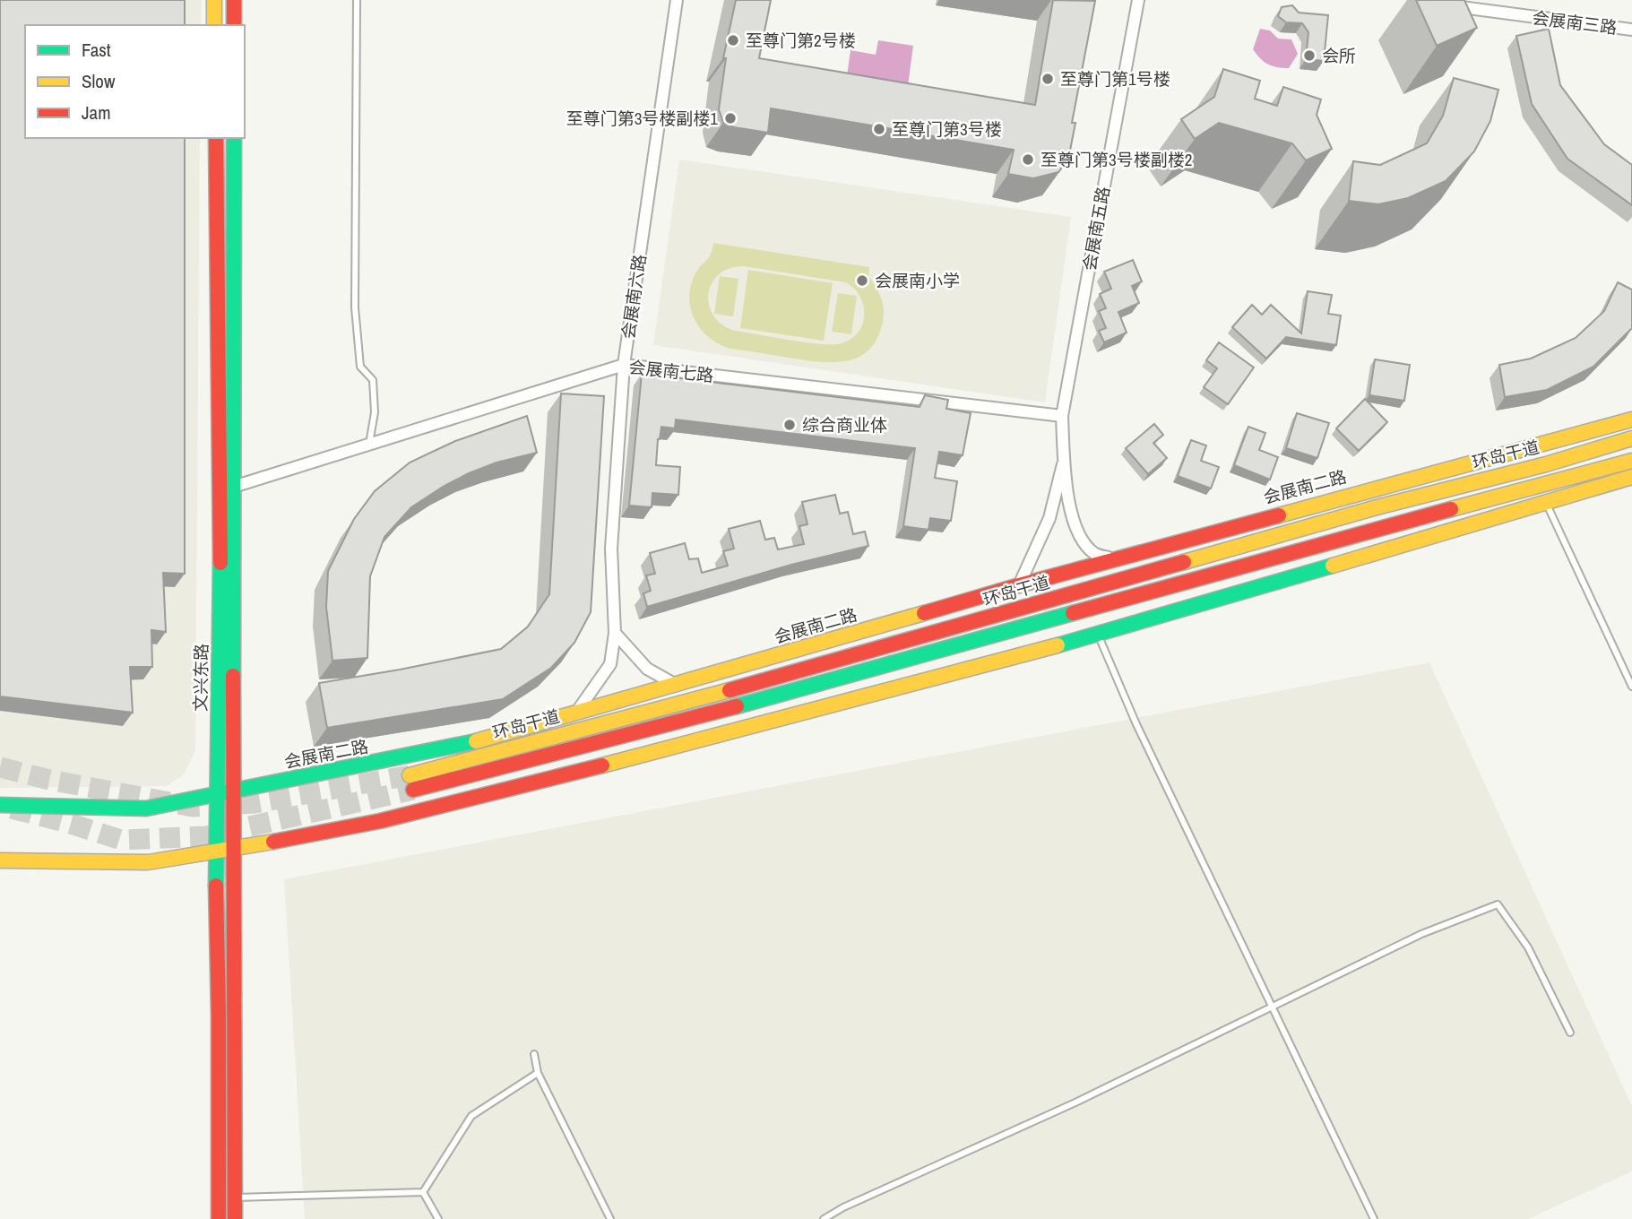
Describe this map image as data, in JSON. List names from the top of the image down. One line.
{"streets":{"main road":["环岛干道","会展南二路","文兴东路"],"street":["会展南三路","会展南五路","会展南六路","会展南七路"]},"crossings":[["会展南五路","会展南七路"],["会展南六路","会展南七路"],["会展南六路","会展南二路"],["会展南七路","文兴东路"],["会展南二路","文兴东路"]],"places":["至尊门第2号楼","会所","至尊门第1号楼","至尊门第3号楼副楼1","至尊门第3号楼","至尊门第3号楼副楼2","会展南小学","综合商业体"],"legend":["Fast","Slow","Jam"]}
